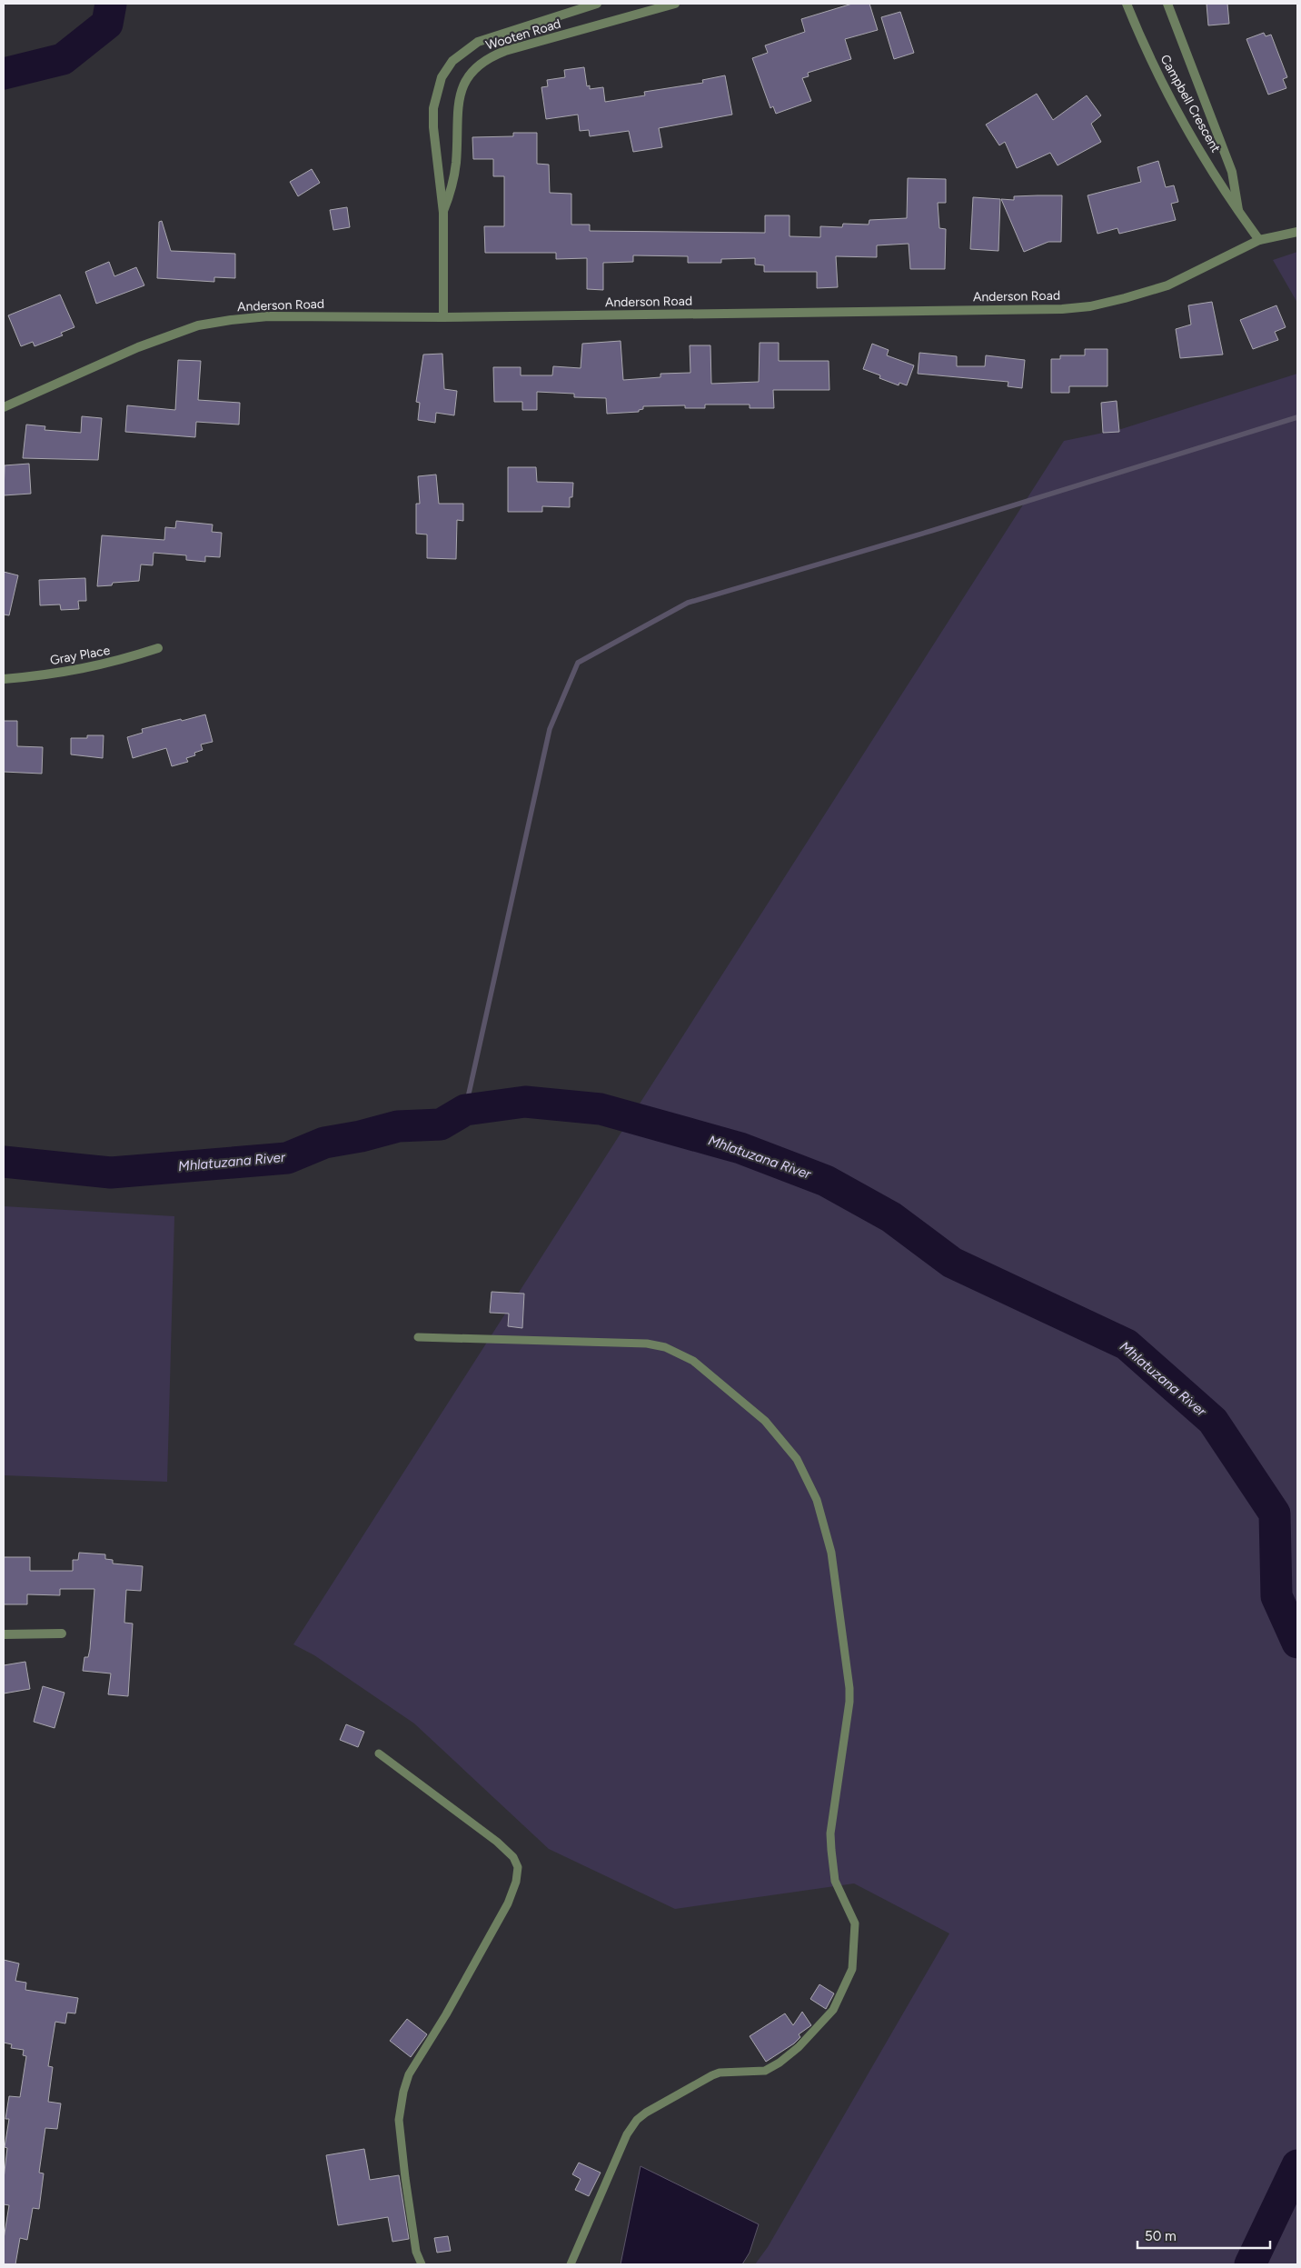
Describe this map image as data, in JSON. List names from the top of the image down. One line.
{"streets":{"street":["Wooten Road","Campbell Crescent","Anderson Road","Gray Place"]},"crossings":[["Wooten Road","Anderson Road"],["Campbell Crescent","Anderson Road"]],"water":["Mhlatuzana River"],"scale_bar":"50 m"}
